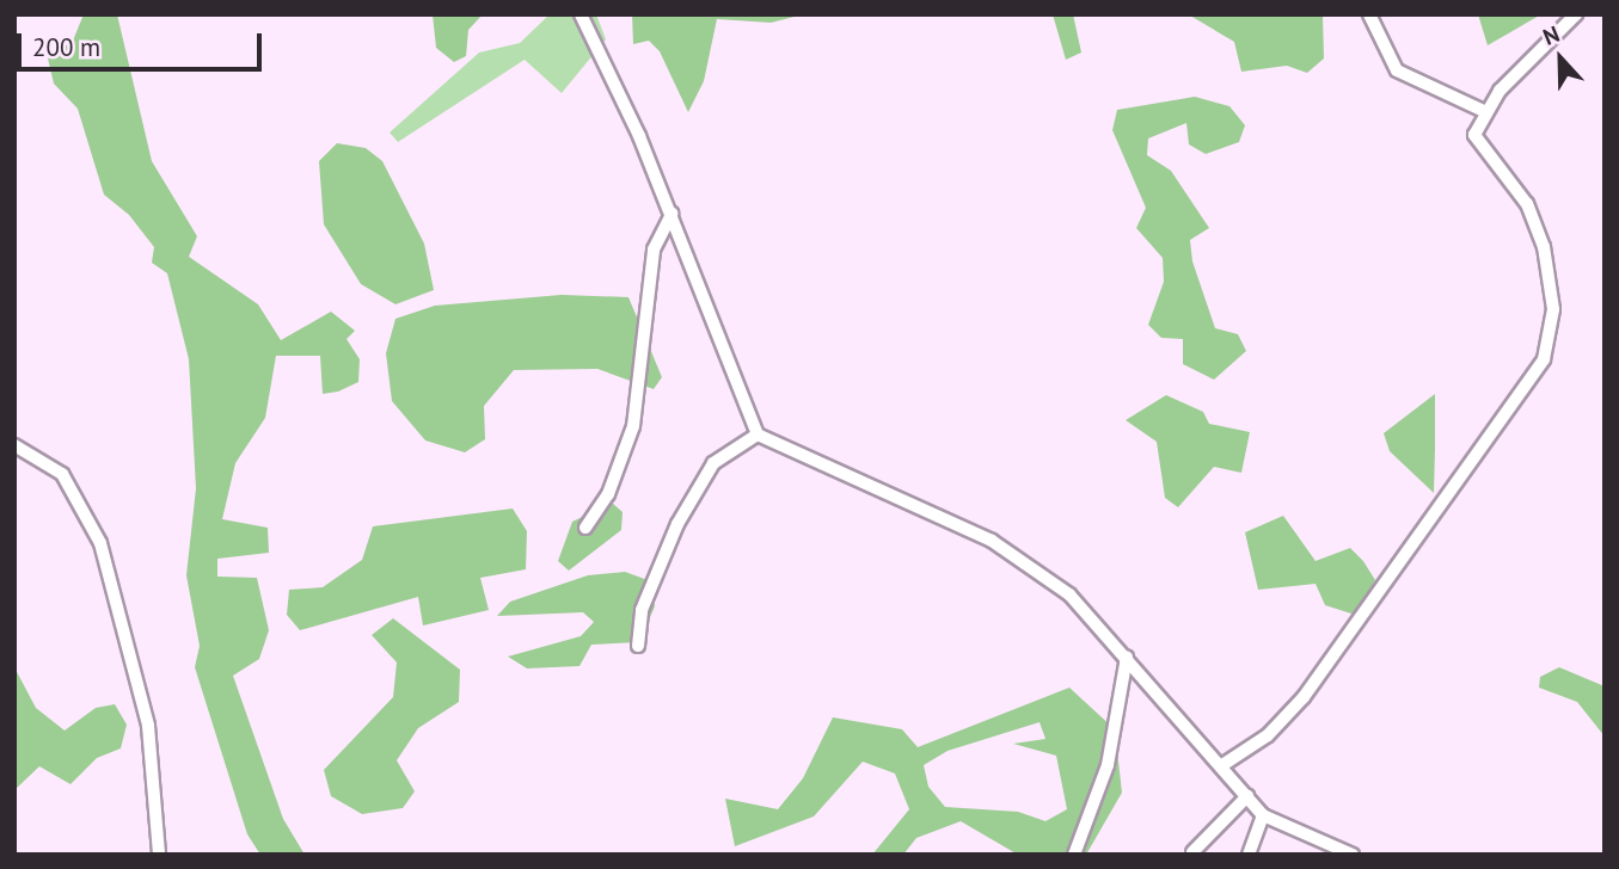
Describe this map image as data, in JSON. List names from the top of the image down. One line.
{"scale_bar":"200 m","north":"top"}
